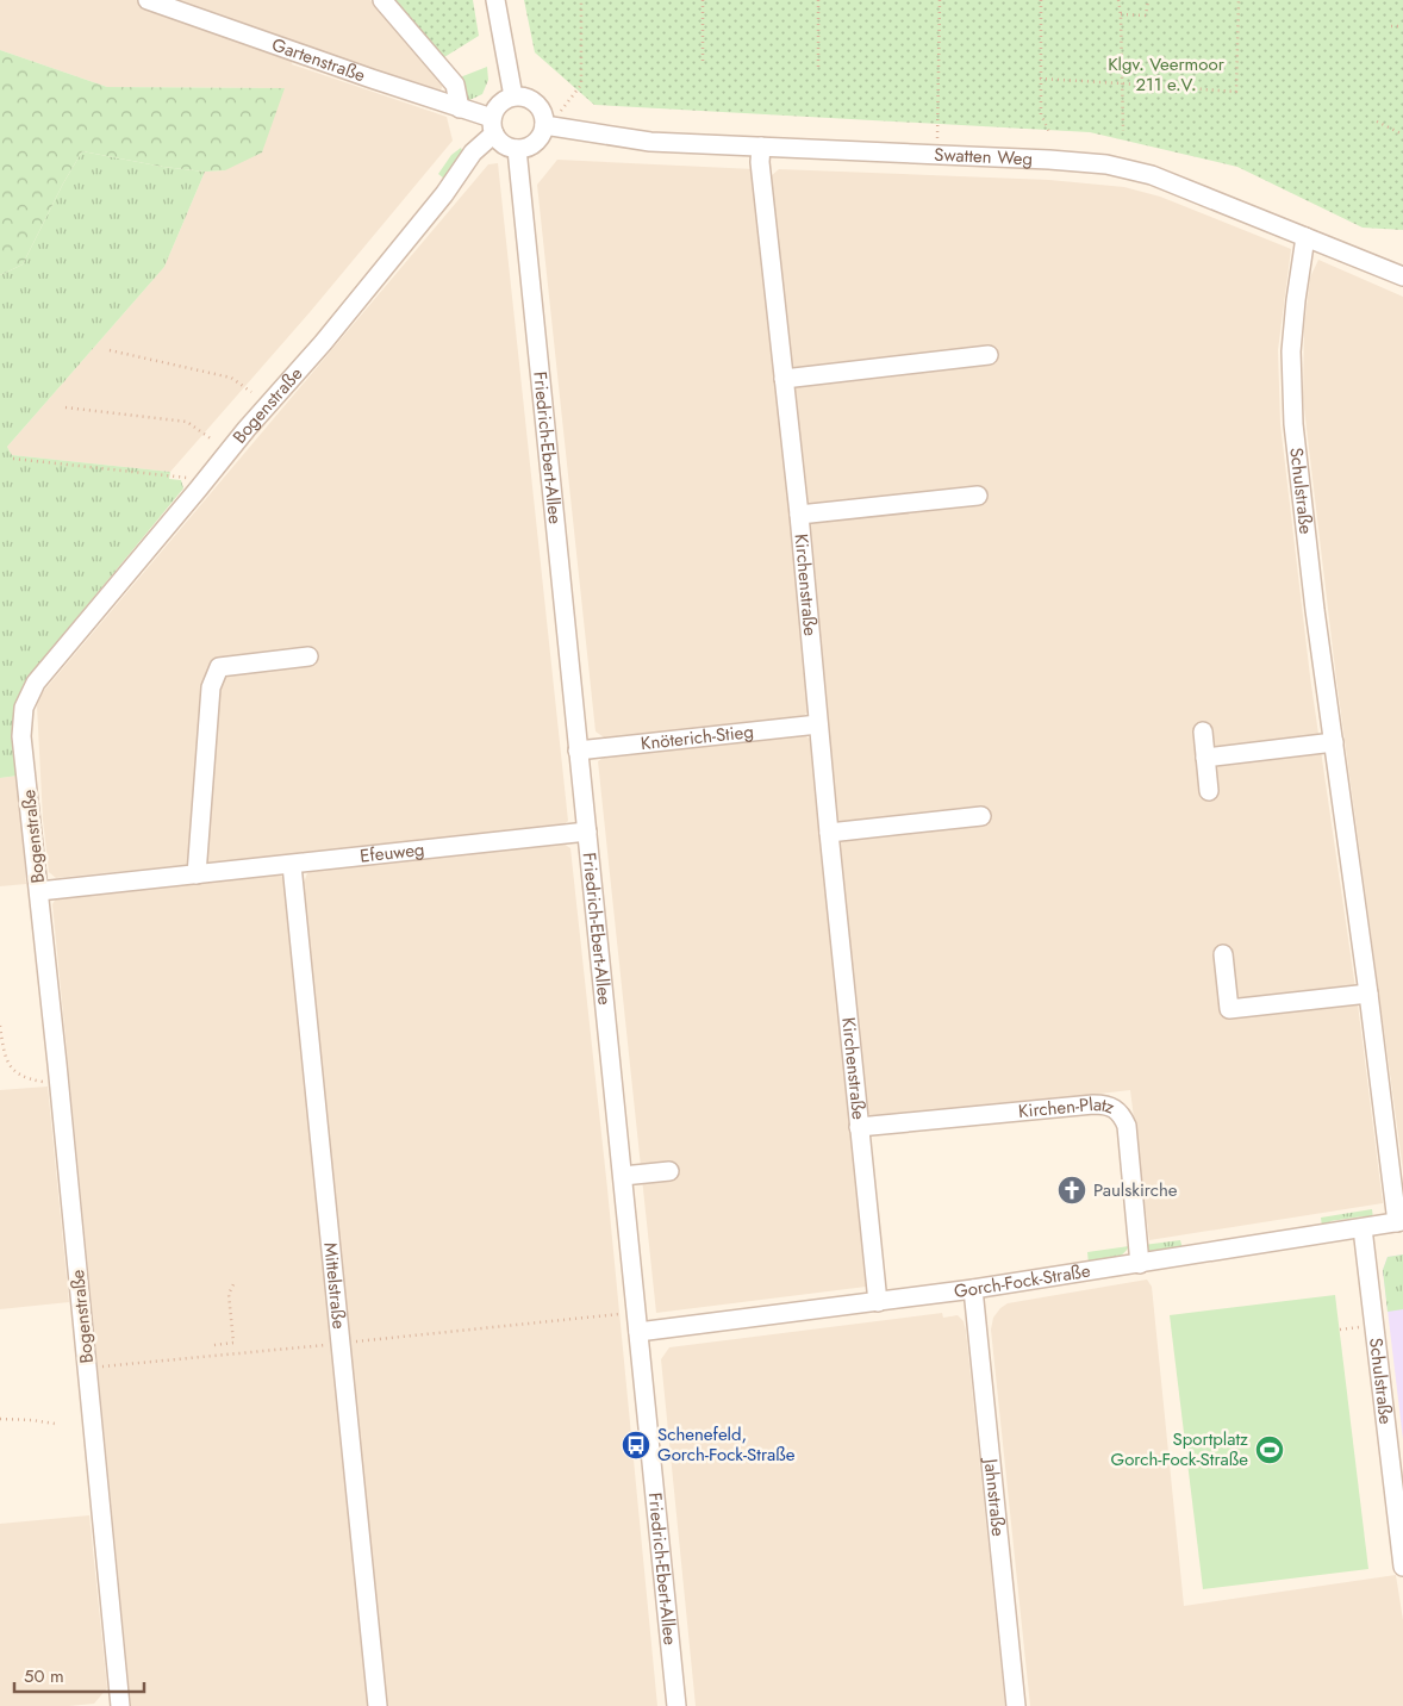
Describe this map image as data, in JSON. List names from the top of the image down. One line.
{"streets":{"street":["Gartenstraße","Swatten Weg","Bogenstraße","Friedrich-Ebert-Allee","Schulstraße","Kirchenstraße","Knöterich-Stieg","Efeuweg","Kirchen-Platz","Gorch-Fock-Straße","Mittelstraße","Jahnstraße"]},"crossings":[["Gartenstraße","Swatten Weg"],["Gartenstraße","Bogenstraße"],["Gartenstraße","Friedrich-Ebert-Allee"],["Swatten Weg","Bogenstraße"],["Swatten Weg","Friedrich-Ebert-Allee"],["Swatten Weg","Schulstraße"],["Swatten Weg","Kirchenstraße"],["Bogenstraße","Friedrich-Ebert-Allee"],["Bogenstraße","Efeuweg"],["Friedrich-Ebert-Allee","Knöterich-Stieg"],["Friedrich-Ebert-Allee","Efeuweg"],["Friedrich-Ebert-Allee","Gorch-Fock-Straße"],["Schulstraße","Gorch-Fock-Straße"],["Kirchenstraße","Knöterich-Stieg"],["Kirchenstraße","Kirchen-Platz"],["Kirchenstraße","Gorch-Fock-Straße"],["Efeuweg","Mittelstraße"],["Kirchen-Platz","Gorch-Fock-Straße"],["Gorch-Fock-Straße","Jahnstraße"]],"parks":["Klgv. Veermoor 211 e.V."],"places":{"church":["Paulskirche"],"bus stop":["Schenefeld, Gorch-Fock-Straße"],"sports":["Sportplatz Gorch-Fock-Straße"]},"scale_bar":"50 m"}
